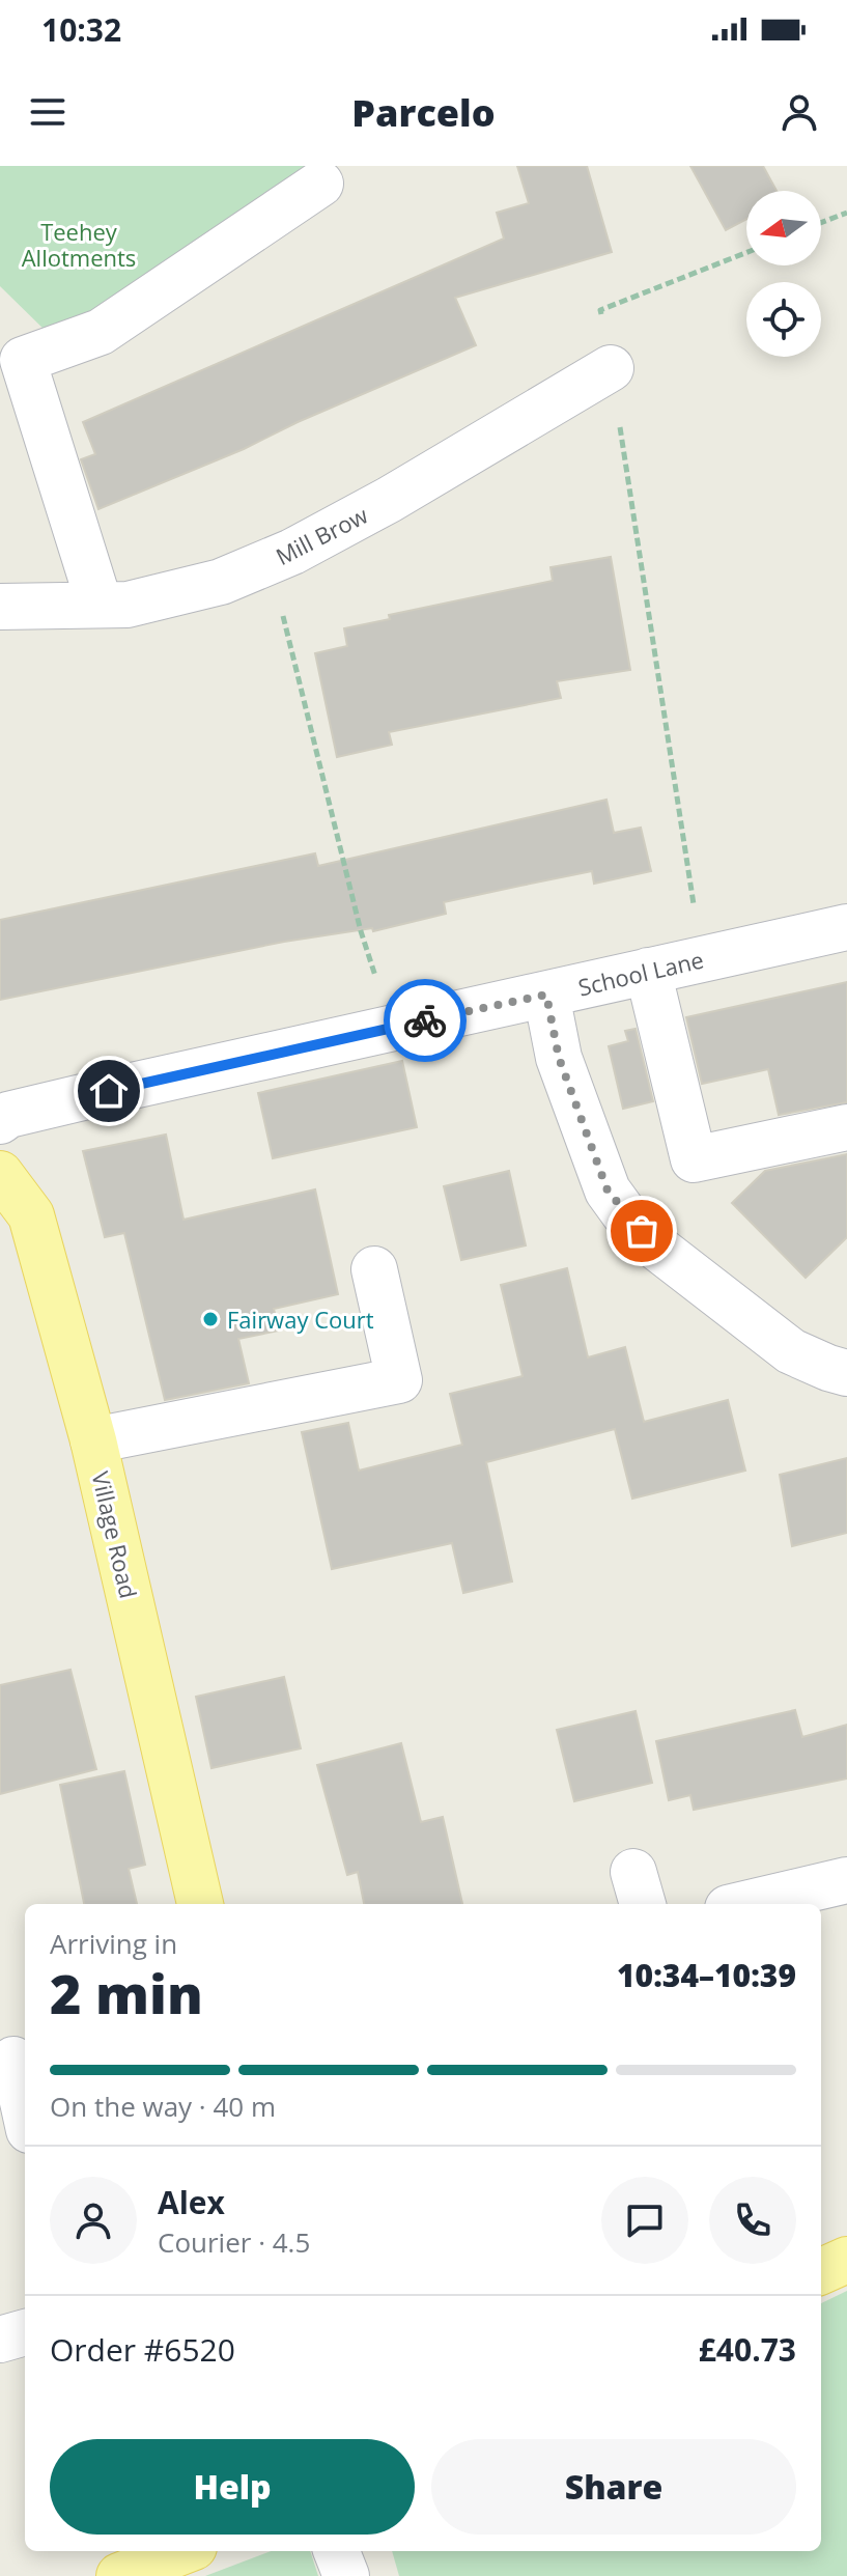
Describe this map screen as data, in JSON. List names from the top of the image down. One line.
{"streets":{"main road":["Village Road"],"street":["Mill Brow","School Lane"]},"parks":["Teehey Allotments"],"places":["Fairway Court"],"north":"left","page":{"status":"10:32","header":"Parcelo","heading":["2 min","Arriving in","10:34–10:39"],"panel":["Alex","Courier · 4.5","Order #6520","£40.73"],"bar":"On the way · 40 m","buttons":["Help","Share"]}}
